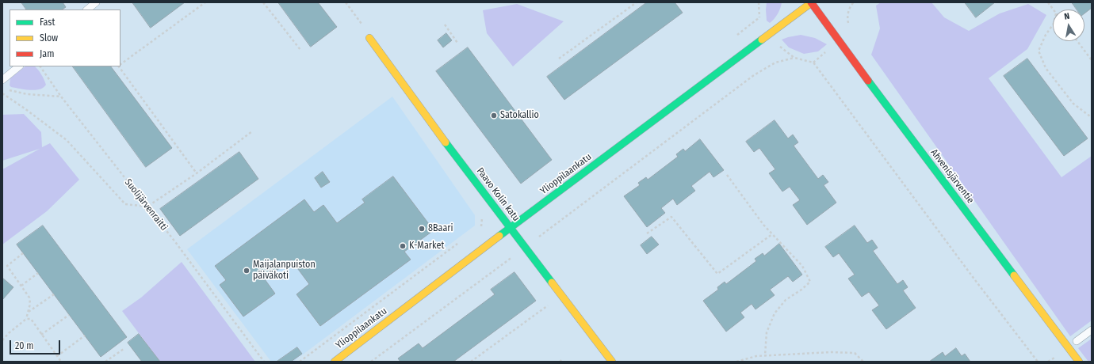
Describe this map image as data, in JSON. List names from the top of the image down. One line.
{"streets":{"street":["Ylioppilaankatu","Ahvenisjärventie","Paavo Kolin katu"],"path":["Suolijärvenraitti"]},"crossings":[["Ylioppilaankatu","Ahvenisjärventie"],["Ylioppilaankatu","Paavo Kolin katu"]],"places":["Satokallio","8Baari","K-Market","Maijalanpuiston päiväkoti"],"legend":["Fast","Slow","Jam"],"scale_bar":"20 m","north":"top"}
